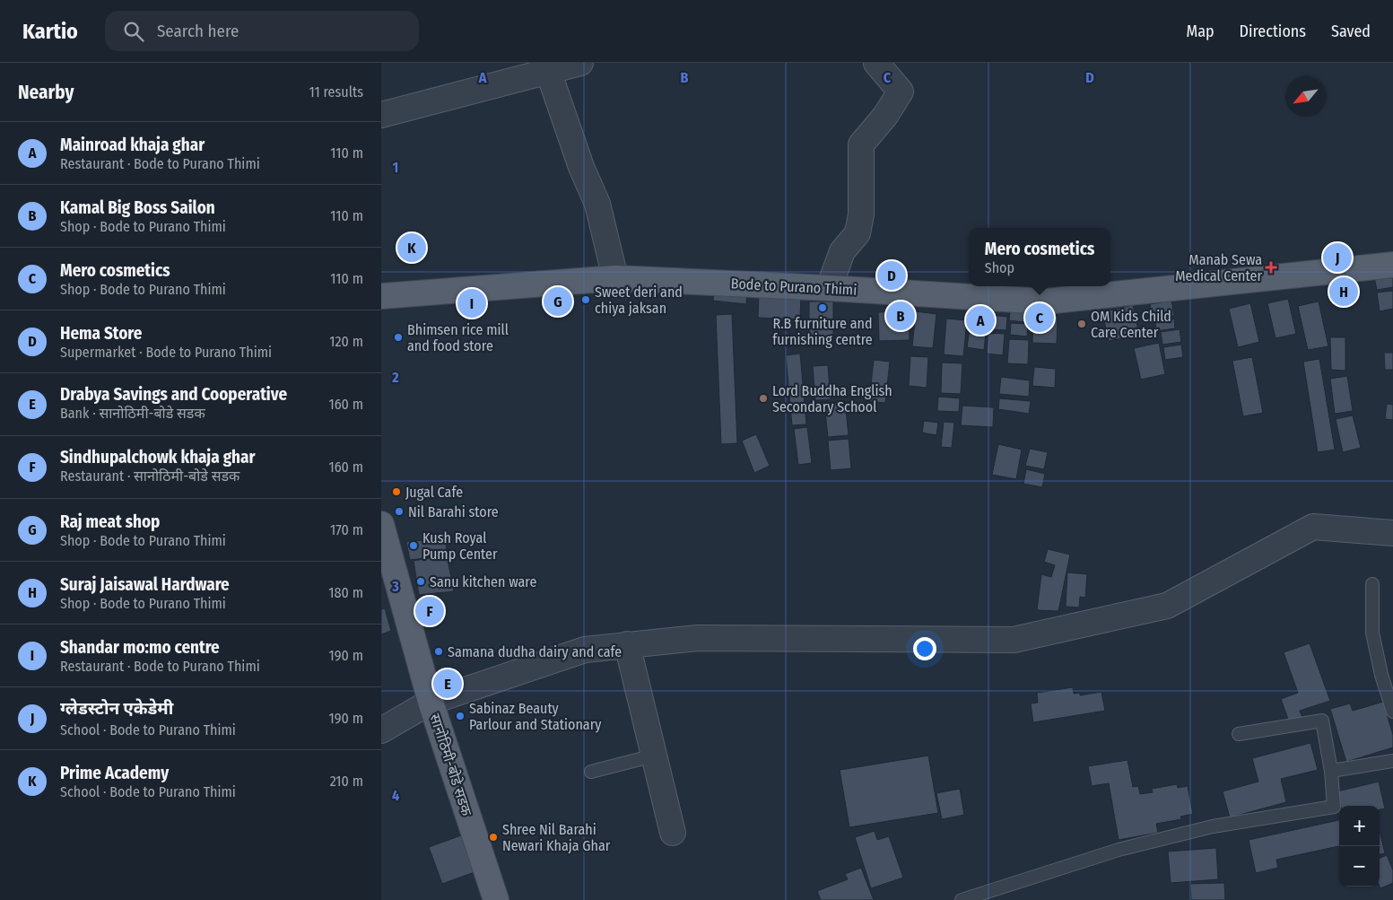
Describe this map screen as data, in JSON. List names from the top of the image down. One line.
{"streets":{"main road":["Bode to Purano Thimi","सानोठिमी-बोडे सडक"]},"places":{"health":["Manab Sewa Medical Center"],"other":["Sweet deri and chiya jaksan","R.B furniture and furnishing centre","OM Kids Child Care Center","Bhimsen rice mill and food store","Lord Buddha English Secondary School","Jugal Cafe","Nil Barahi store","Kush Royal Pump Center","Sanu kitchen ware","Samana dudha dairy and cafe","Sabinaz Beauty Parlour and Stationary","Shree Nil Barahi Newari Khaja Ghar"]},"north":"bottom left","page":{"header":"Kartio","search":"Search here","nav":["Map","Directions","Saved"],"heading":["Nearby","11 results"],"list":[{"mark":"A","name":"Mainroad khaja ghar","note":"Restaurant · Bode to Purano Thimi","value":"110 m"},{"mark":"B","name":"Kamal Big Boss Sailon","note":"Shop · Bode to Purano Thimi","value":"110 m"},{"mark":"C","name":"Mero cosmetics","note":"Shop · Bode to Purano Thimi","value":"110 m"},{"mark":"D","name":"Hema Store","note":"Supermarket · Bode to Purano Thimi","value":"120 m"},{"mark":"E","name":"Drabya Savings and Cooperative","note":"Bank · सानोठिमी-बोडे सडक","value":"160 m"},{"mark":"F","name":"Sindhupalchowk khaja ghar","note":"Restaurant · सानोठिमी-बोडे सडक","value":"160 m"},{"mark":"G","name":"Raj meat shop","note":"Shop · Bode to Purano Thimi","value":"170 m"},{"mark":"H","name":"Suraj Jaisawal Hardware","note":"Shop · Bode to Purano Thimi","value":"180 m"},{"mark":"I","name":"Shandar mo:mo centre","note":"Restaurant · Bode to Purano Thimi","value":"190 m"},{"mark":"J","name":"ग्लेडस्टोन एकेडेमी","note":"School · Bode to Purano Thimi","value":"190 m"},{"mark":"K","name":"Prime Academy","note":"School · Bode to Purano Thimi","value":"210 m"}],"popup":["Mero cosmetics","Shop"],"pins":["K","J","D","H","G","I","B","C","A","F","E"],"map_buttons":["+","−"]},"grid":{"columns":["A","B","C","D"],"rows":["1","2","3","4"]}}
